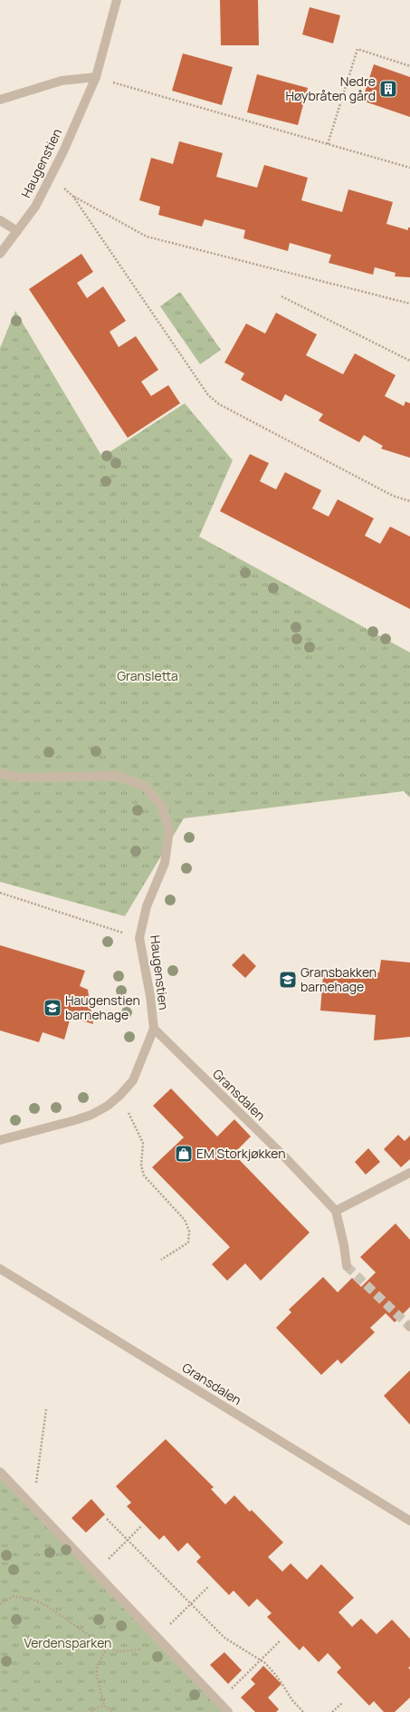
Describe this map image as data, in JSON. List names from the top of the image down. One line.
{"streets":{"street":["Haugenstien","Gransdalen"]},"crossings":[["Haugenstien","Gransdalen"]],"parks":["Gransletta","Verdensparken"],"places":{"building":["Nedre Høybråten gård"],"school or university":["Gransbakken barnehage","Haugenstien barnehage"],"shop":["EM Storkjøkken"]}}
